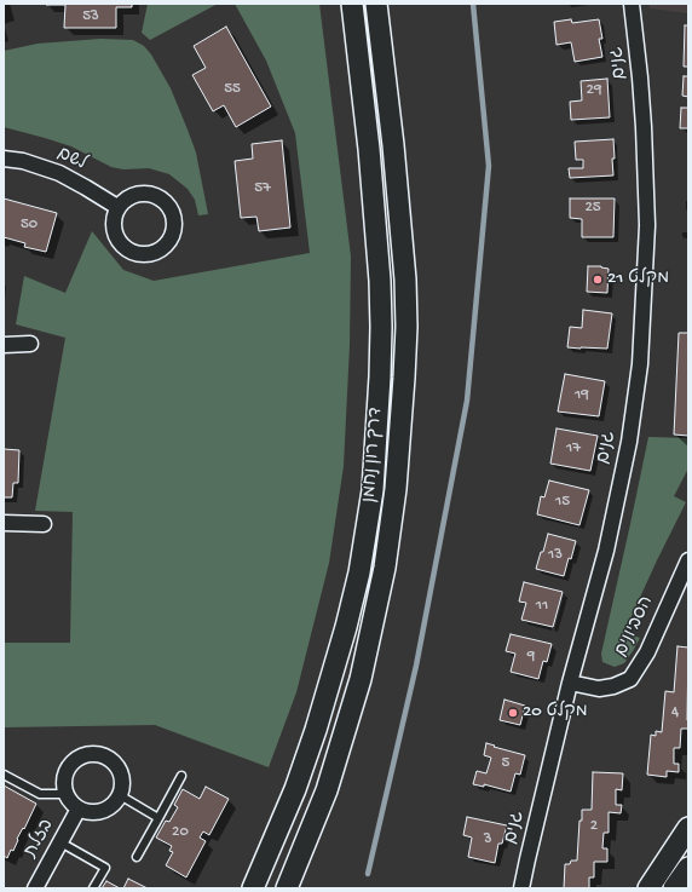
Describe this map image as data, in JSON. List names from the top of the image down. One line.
{"streets":{"main road":["דרך רון נחמן"],"street":["גנים","לשם","הסביונים","בזלת"]},"crossings":[["גנים","הסביונים"]],"places":["מקלט 21","מקלט 20"],"house_numbers":["53","55","29","57","25","50","19","17","15","13","11","9","4","5","2","20","3"]}
